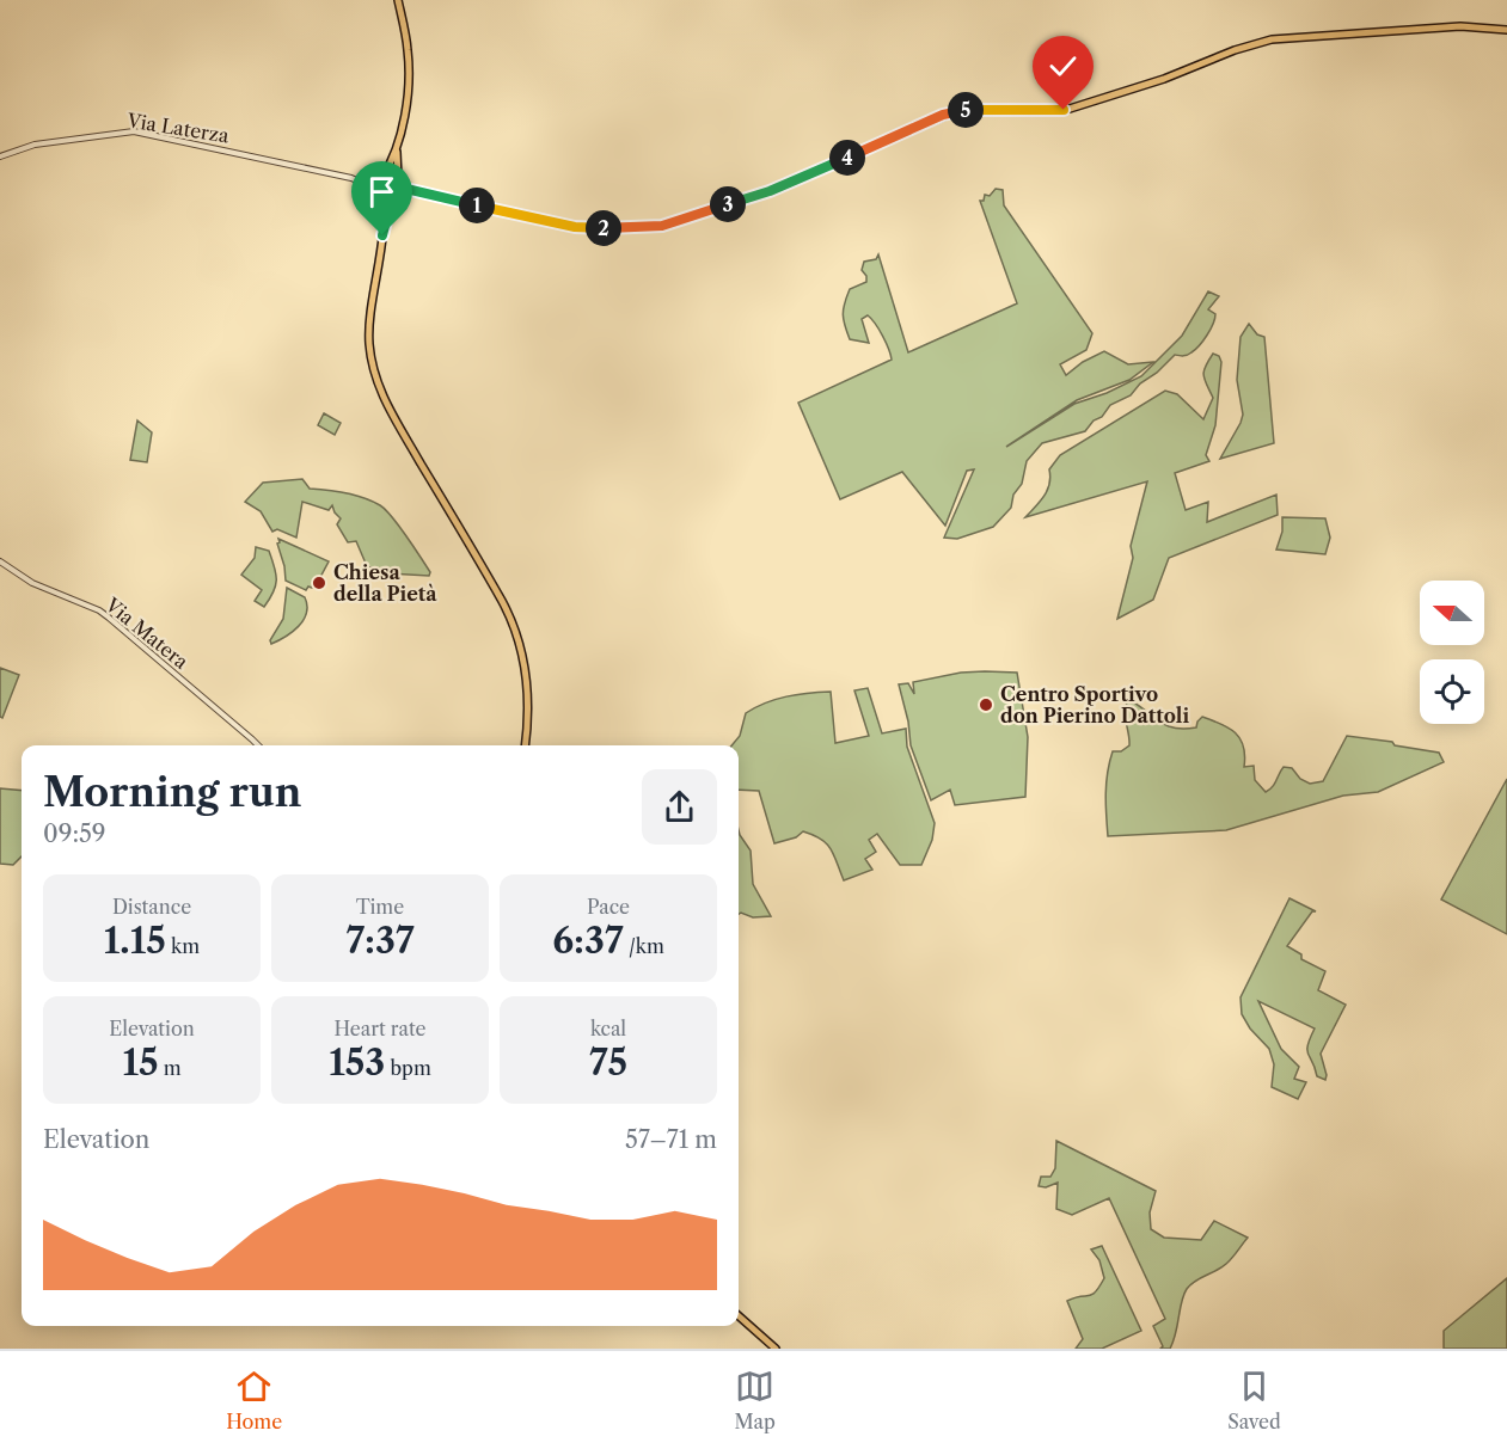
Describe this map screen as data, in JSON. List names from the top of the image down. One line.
{"streets":{"street":["Via Laterza","Via Matera"]},"places":["Chiesa della Pietà","Centro Sportivo don Pierino Dattoli"],"north":"left","page":{"pins":["5","4","3","1","2"],"heading":["Morning run","09:59"],"stats":[["Distance","1.15 km"],["Time","7:37"],["Pace","6:37 /km"],["Elevation","15 m"],["Heart rate","153 bpm"],["kcal","75"]],"chart":["Elevation","57–71 m"],"tabs":["Home","Map","Saved"]}}
